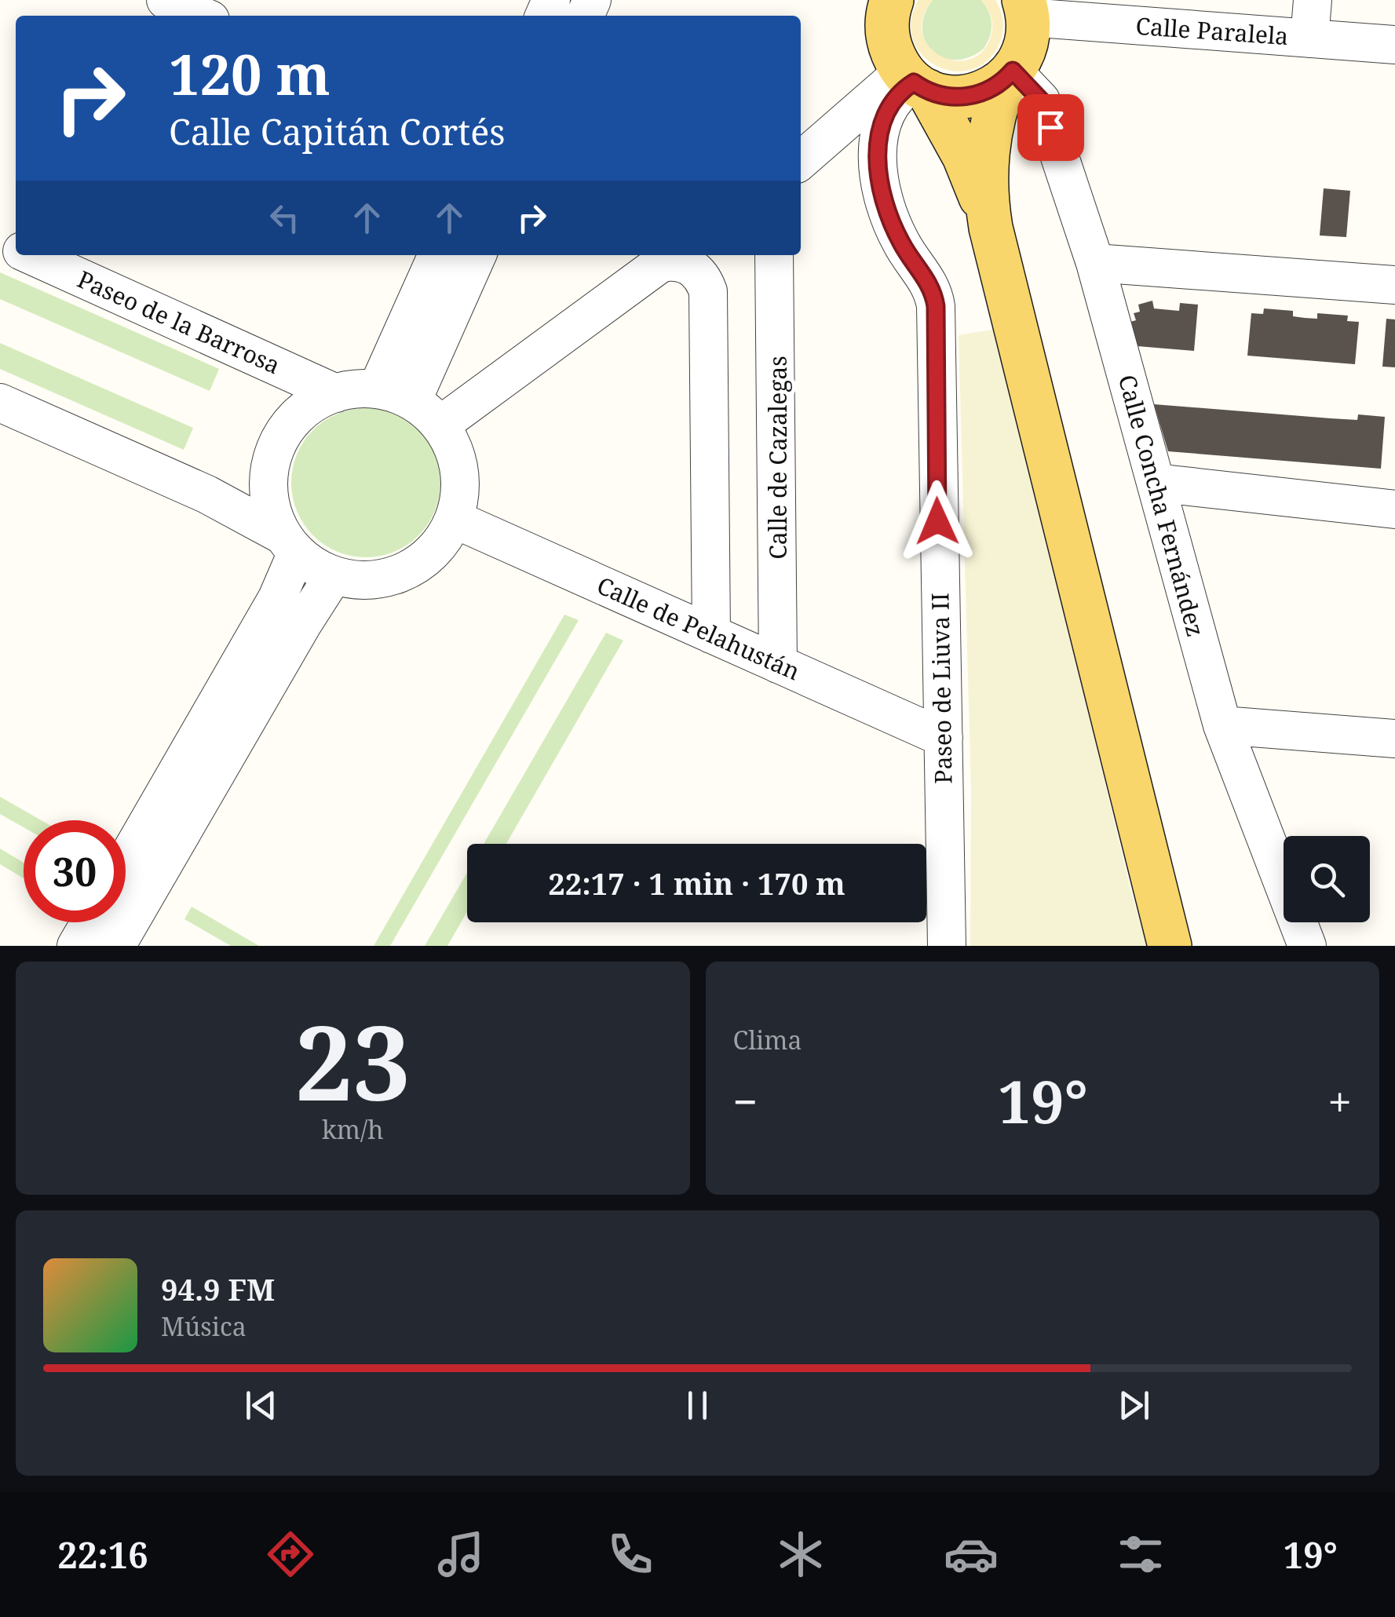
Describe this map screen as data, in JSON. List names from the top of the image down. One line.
{"streets":{"street":["Calle Paralela","Paseo de la Barrosa","Calle de Cazalegas","Calle Concha Fernández","Calle de Pelahustán","Paseo de Liuva II"]},"crossings":[["Paseo de la Barrosa","Calle de Pelahustán"],["Calle de Cazalegas","Calle de Pelahustán"],["Calle de Pelahustán","Paseo de Liuva II"]],"page":{"turn":["120 m","Calle Capitán Cortés"],"limit":"30","trip":"22:17 · 1 min · 170 m","tile":[["23","km/h"],"Clima"],"heat":["−","19°","+"],"song":["94.9 FM","Música"],"tabs":["22:16","19°"]}}
